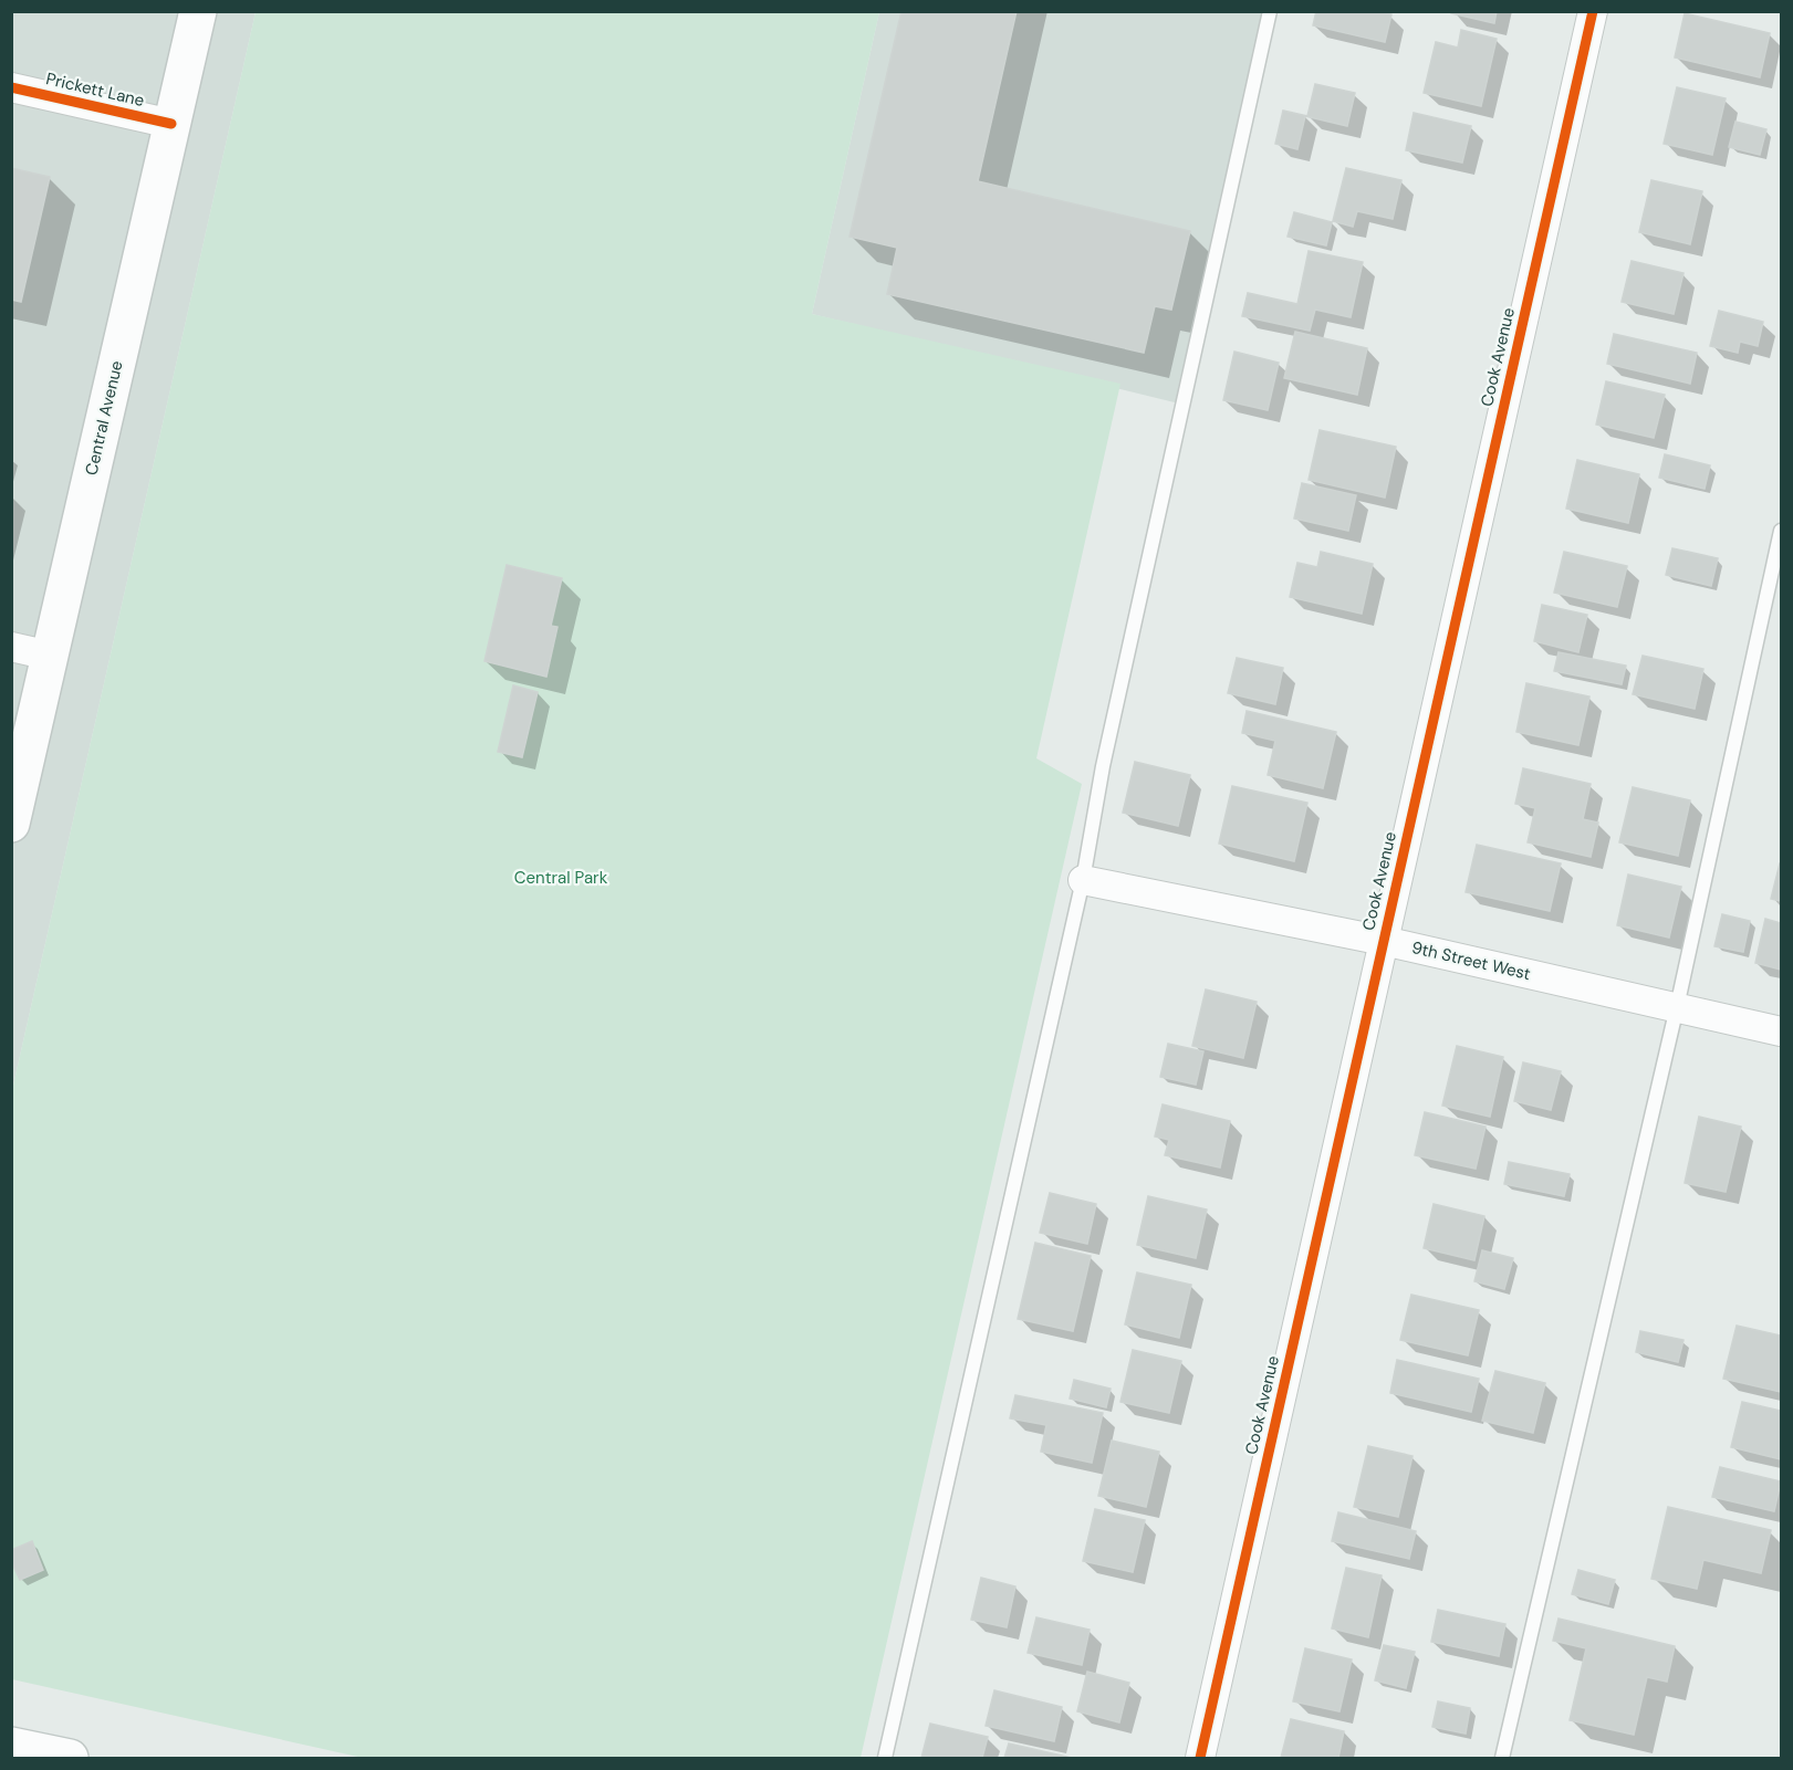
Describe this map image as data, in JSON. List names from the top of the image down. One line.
{"streets":{"main road":["Central Avenue"],"street":["Prickett Lane","Cook Avenue","9th Street West"]},"crossings":[["Prickett Lane","Central Avenue"],["Cook Avenue","9th Street West"]],"parks":["Central Park"]}
